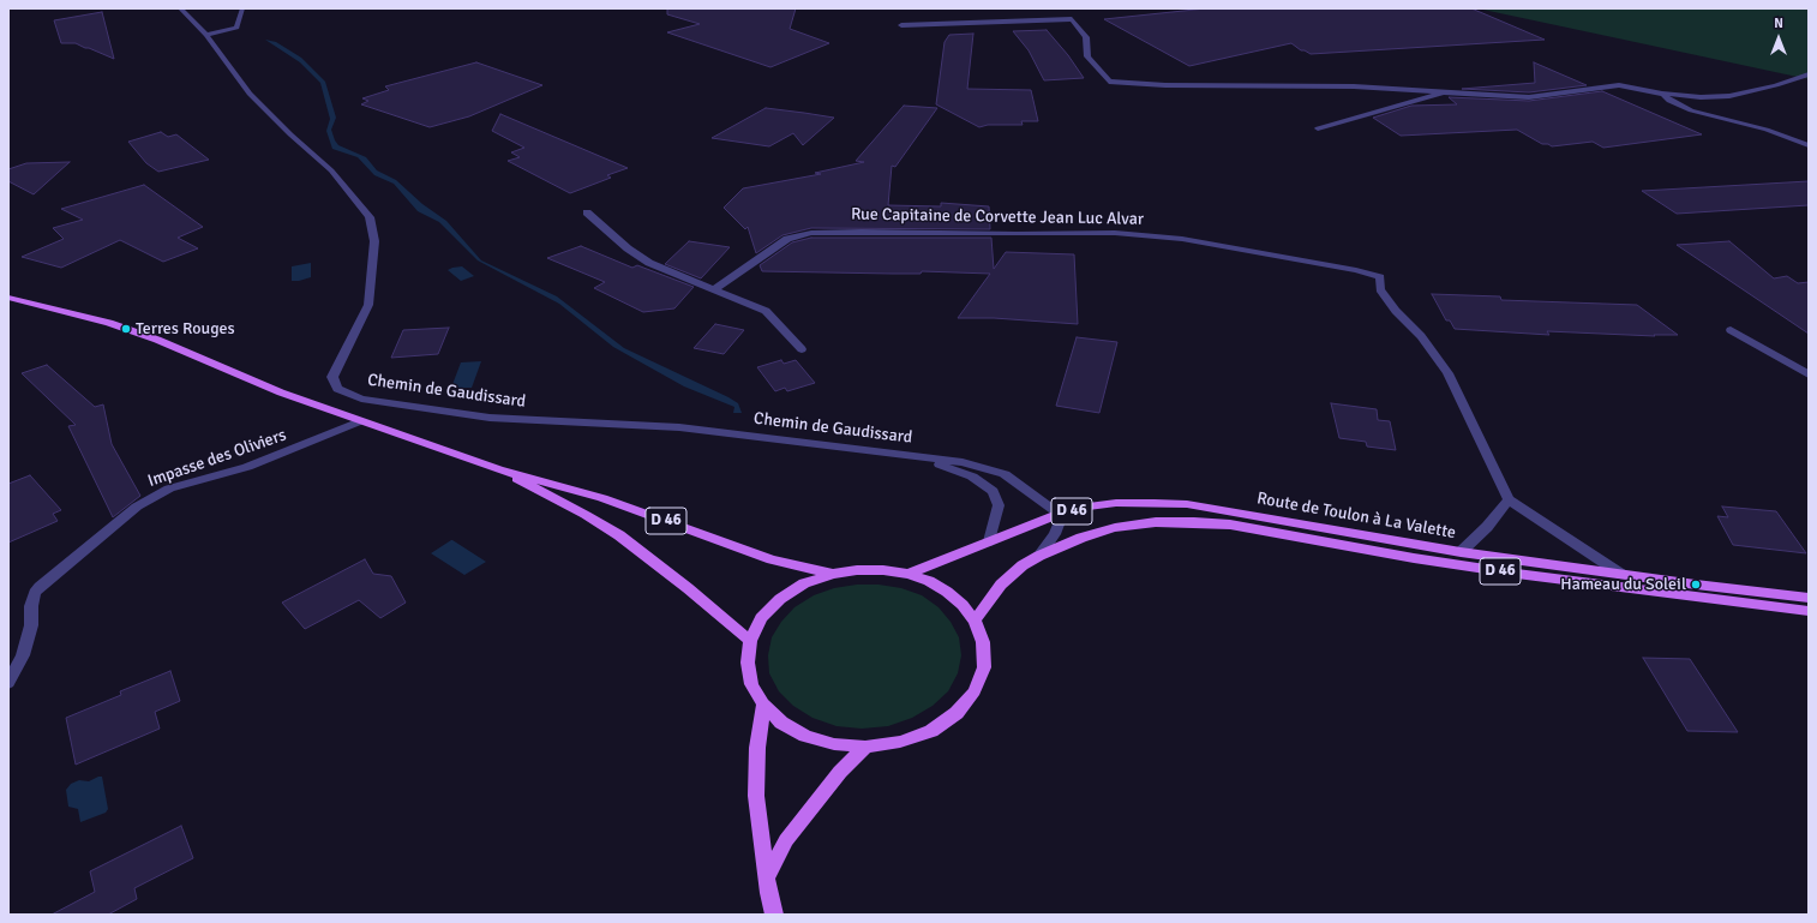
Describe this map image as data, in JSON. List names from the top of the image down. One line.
{"streets":{"main road":["D 46","Route de Toulon à La Valette"],"street":["Rue Capitaine de Corvette Jean Luc Alvar","Chemin de Gaudissard","Impasse des Oliviers"]},"crossings":[["Impasse des Oliviers","D 46"]],"places":["Terres Rouges","Hameau du Soleil"],"north":"top"}
